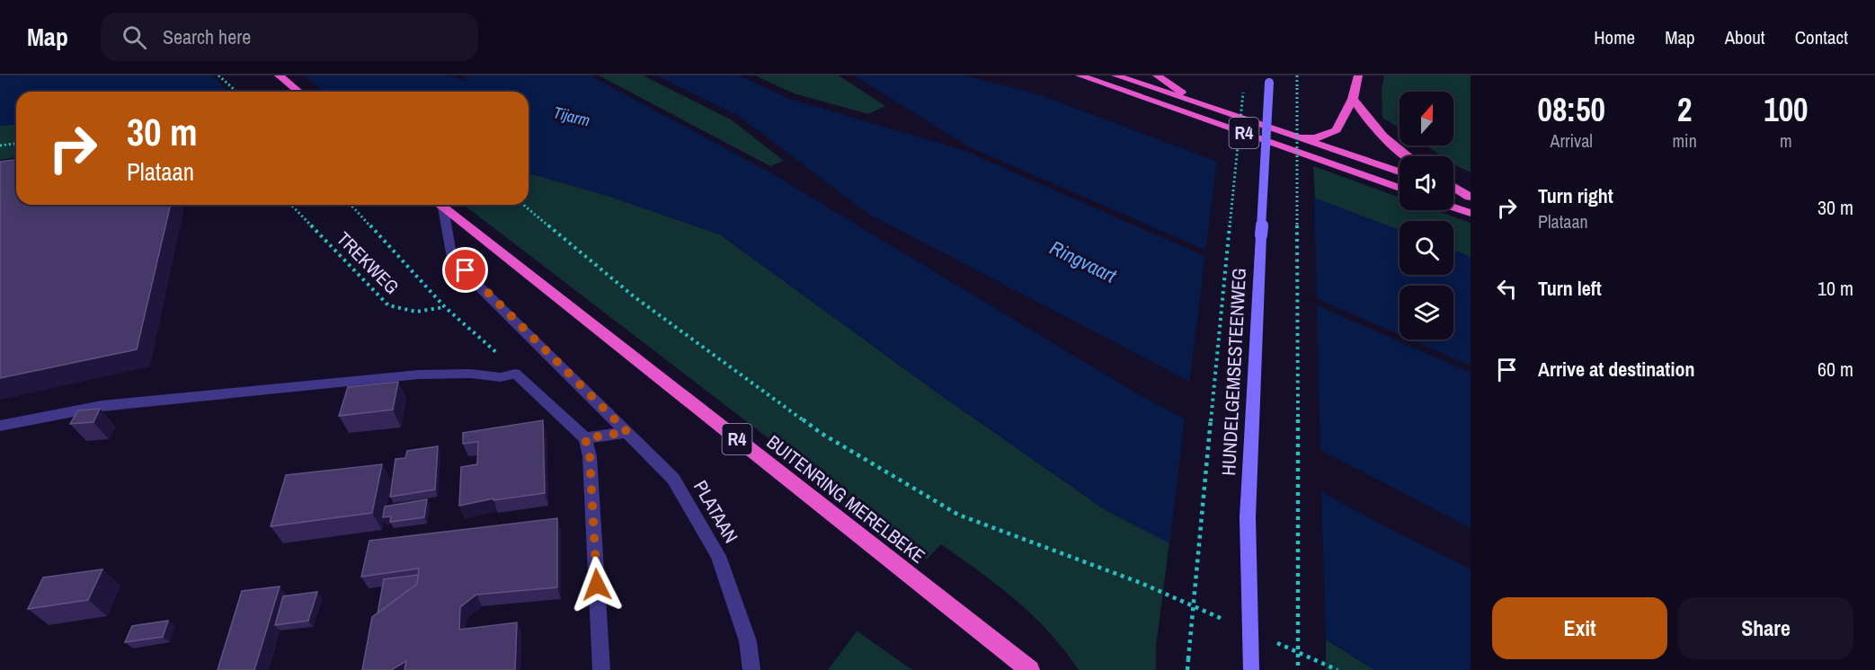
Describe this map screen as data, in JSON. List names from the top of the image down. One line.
{"streets":{"highway":["R4","BUITENRING MERELBEKE"],"main road":["HUNDELGEMSESTEENWEG"],"street":["PLATAAN"],"path":["TREKWEG"]},"water":["Tijarm","Ringvaart"],"north":"top","page":{"header":"Map","search":"Search here","nav":["Home","Map","About","Contact"],"eta":["08:50","Arrival","2","min","100","m"],"turn":["30 m","Plataan"],"list":[{"name":"Turn right","note":"Plataan","value":"30 m"},{"name":"Turn left","value":"10 m"},{"name":"Arrive at destination","value":"60 m"}],"buttons":["Exit","Share"]}}
